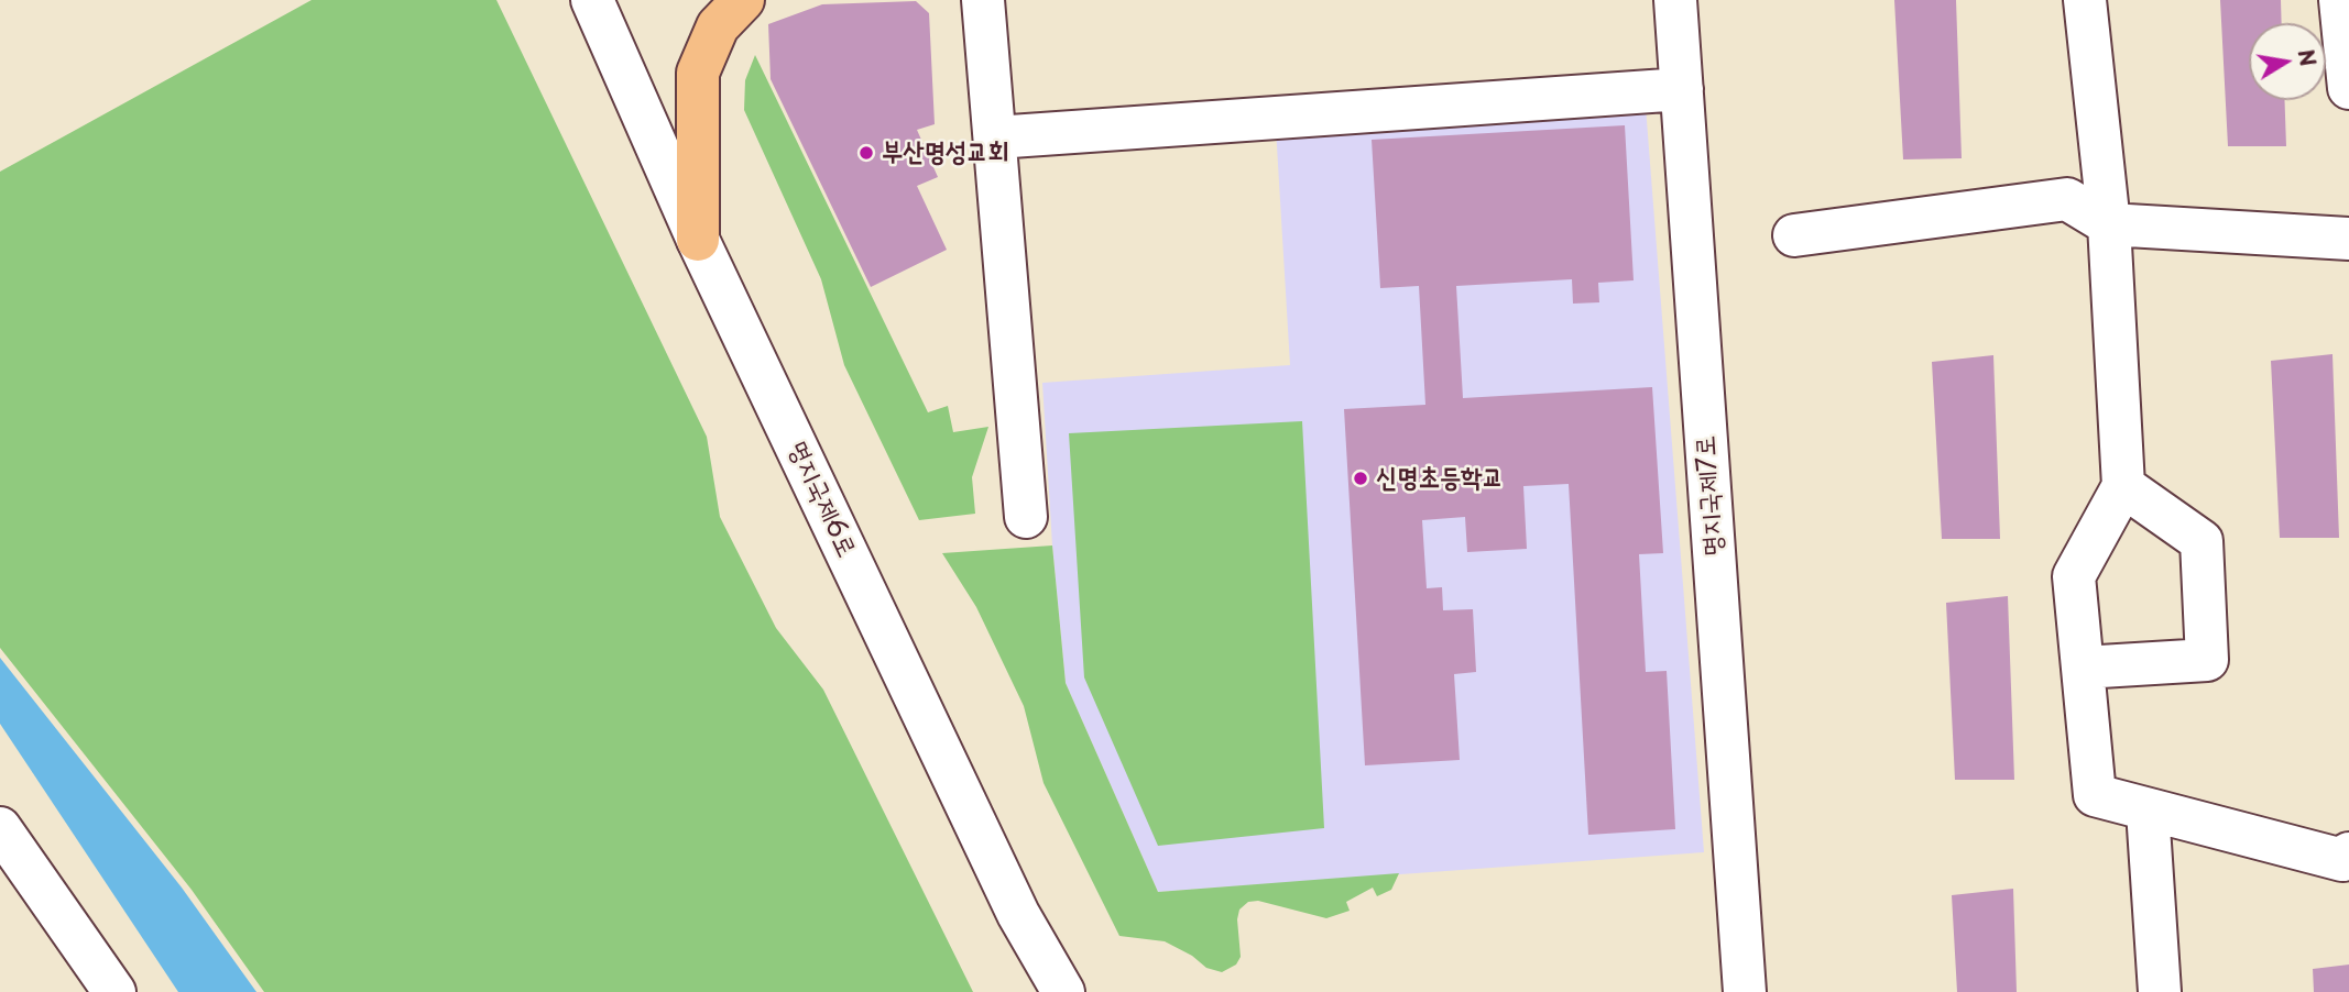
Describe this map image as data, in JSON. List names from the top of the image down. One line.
{"streets":{"street":["명지국제7로","명지국제6로"]},"places":["부산명성교회","신명초등학교"],"north":"right"}
